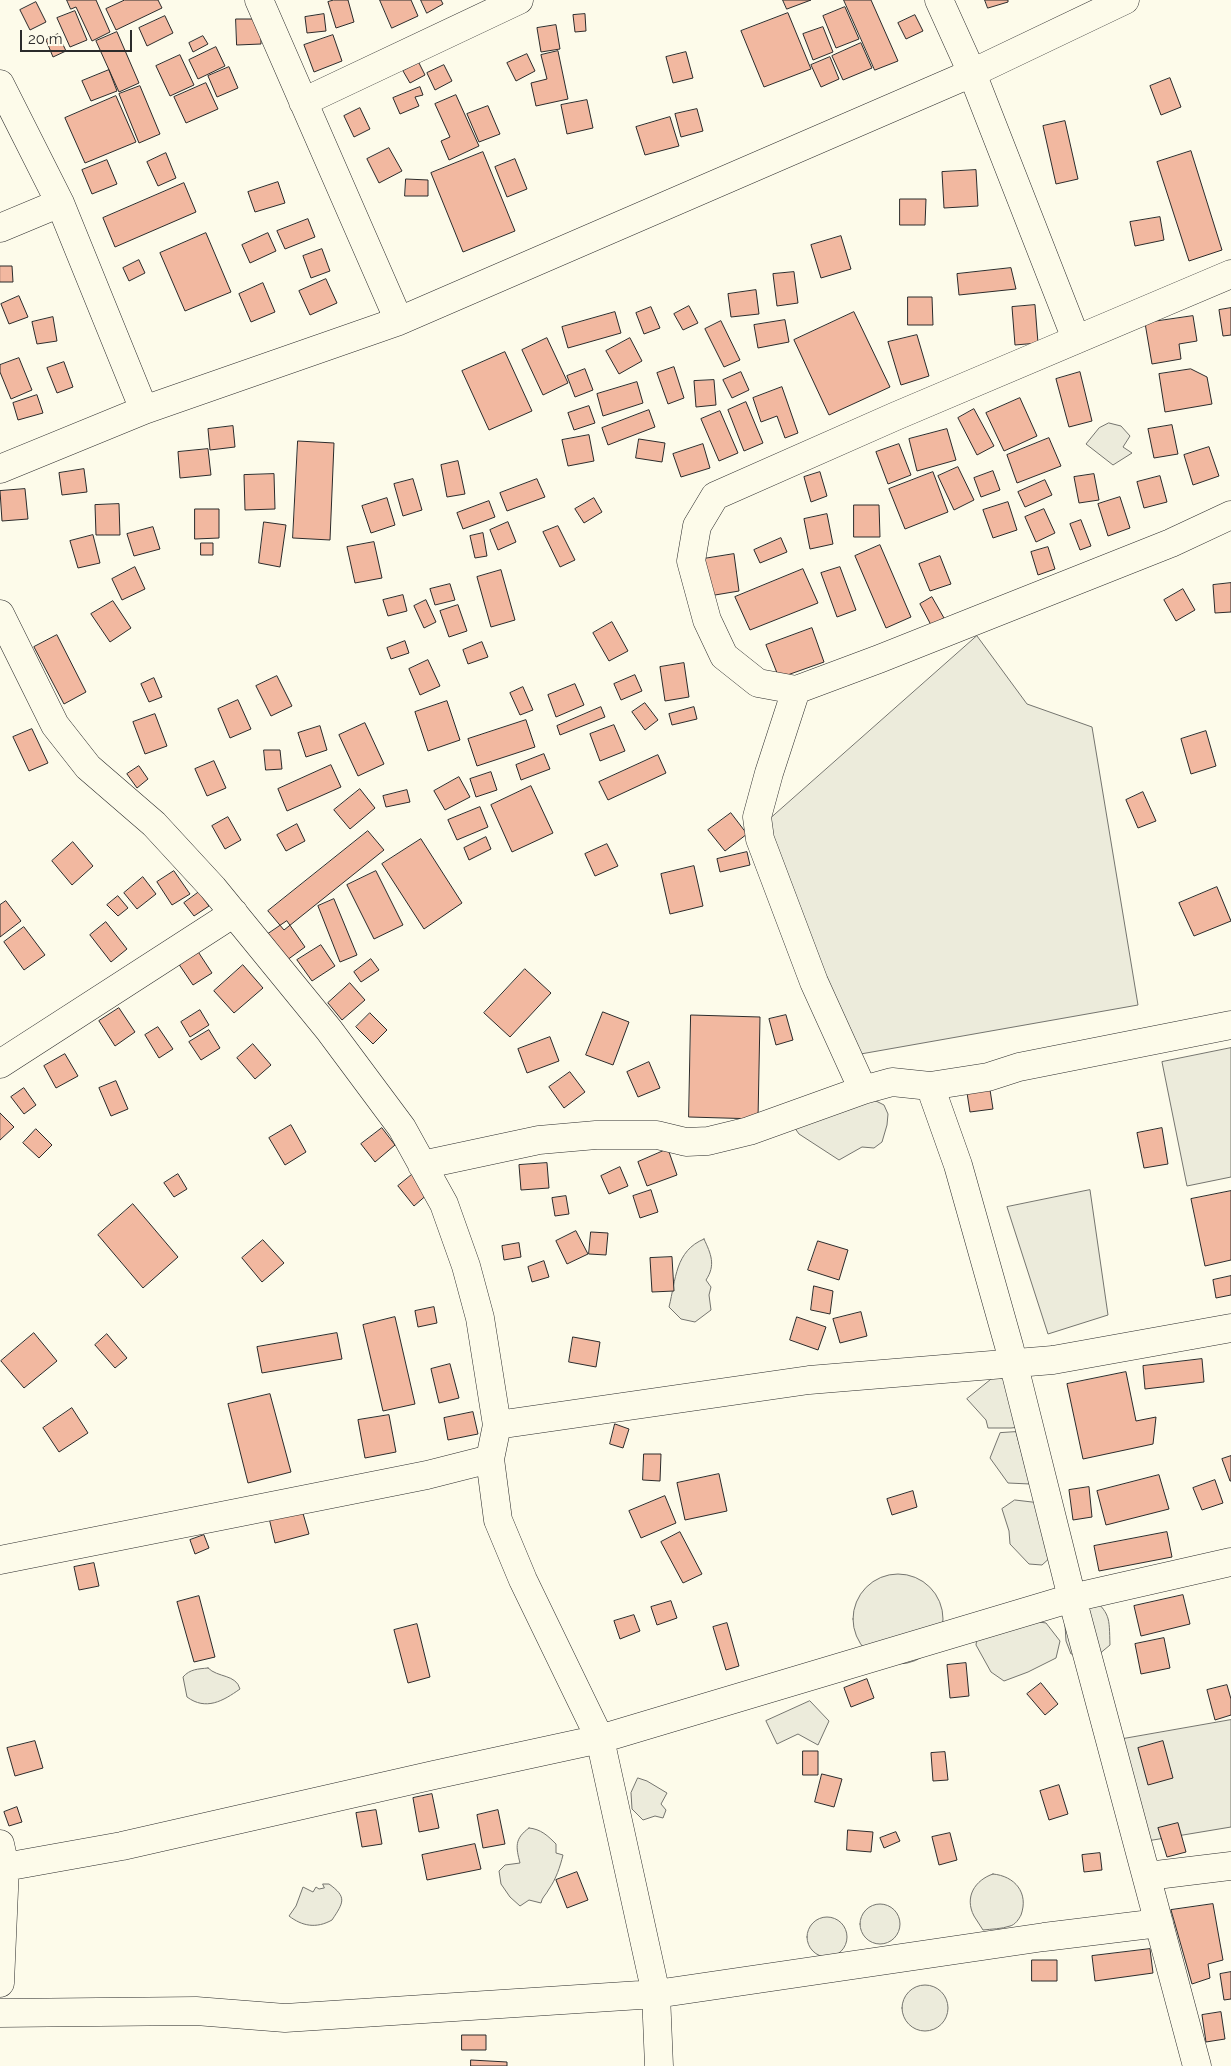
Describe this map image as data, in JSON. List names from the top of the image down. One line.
{"scale_bar":"20 m"}
